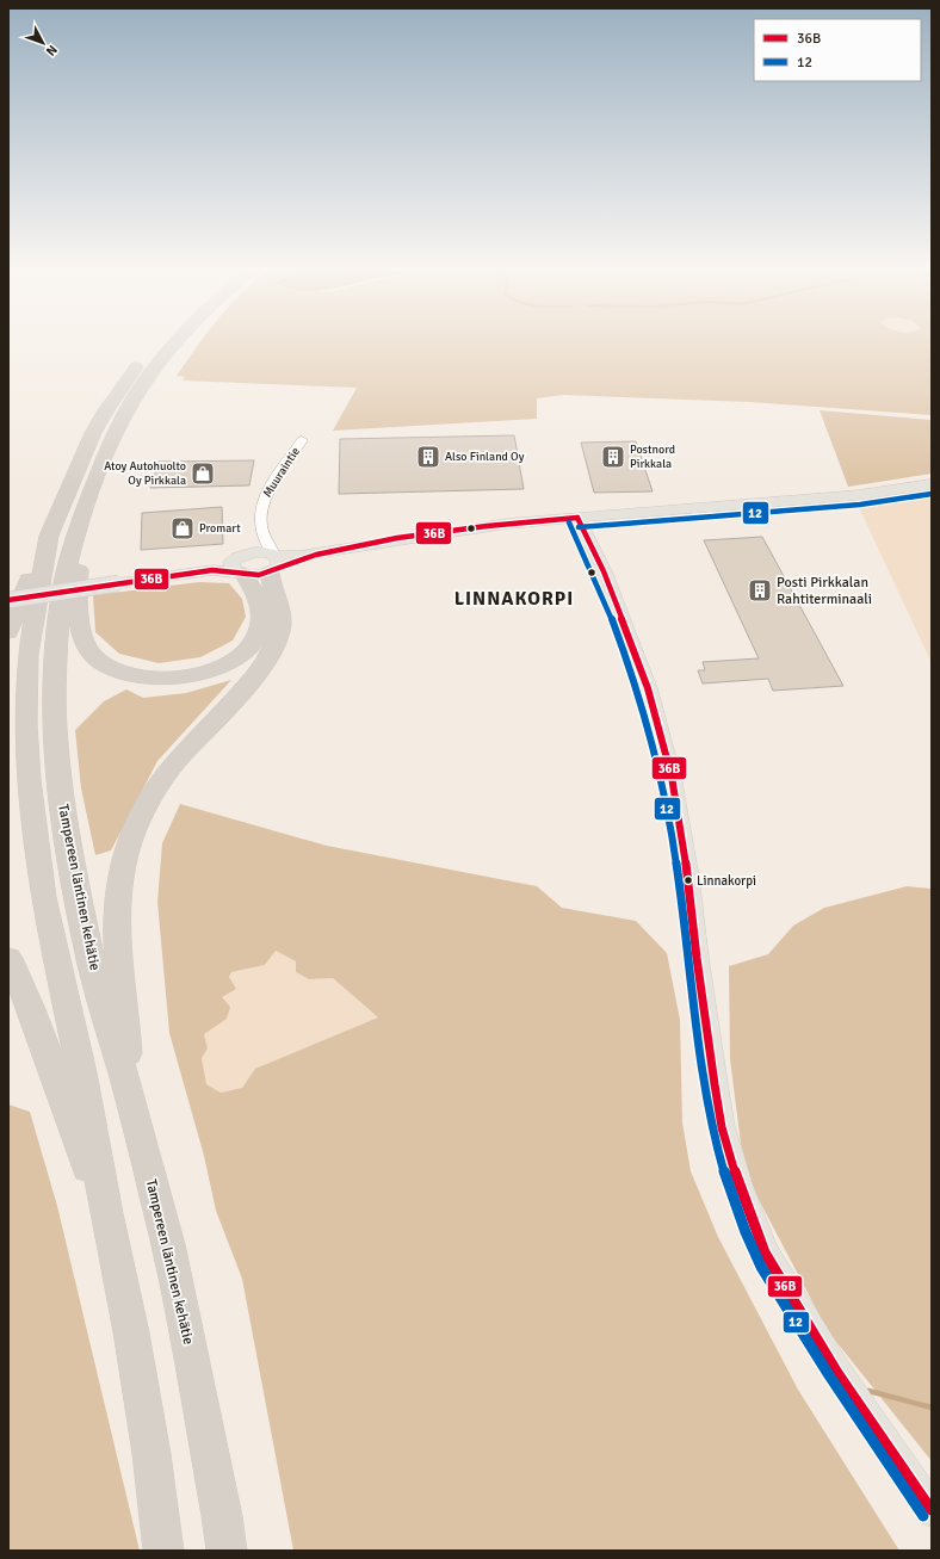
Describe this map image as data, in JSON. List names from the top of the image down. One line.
{"streets":{"highway":["Tampereen läntinen kehätie"],"street":["Muuraintie"]},"districts":["LINNAKORPI"],"places":{"building":["Also Finland Oy","Postnord Pirkkala","Posti Pirkkalan Rahtiterminaali"],"shop":["Atoy Autohuolto Oy Pirkkala","Promart"],"other":["Linnakorpi"]},"lines":["transit line 12","transit line 36B"],"legend":["36B","12"],"north":"bottom right"}
